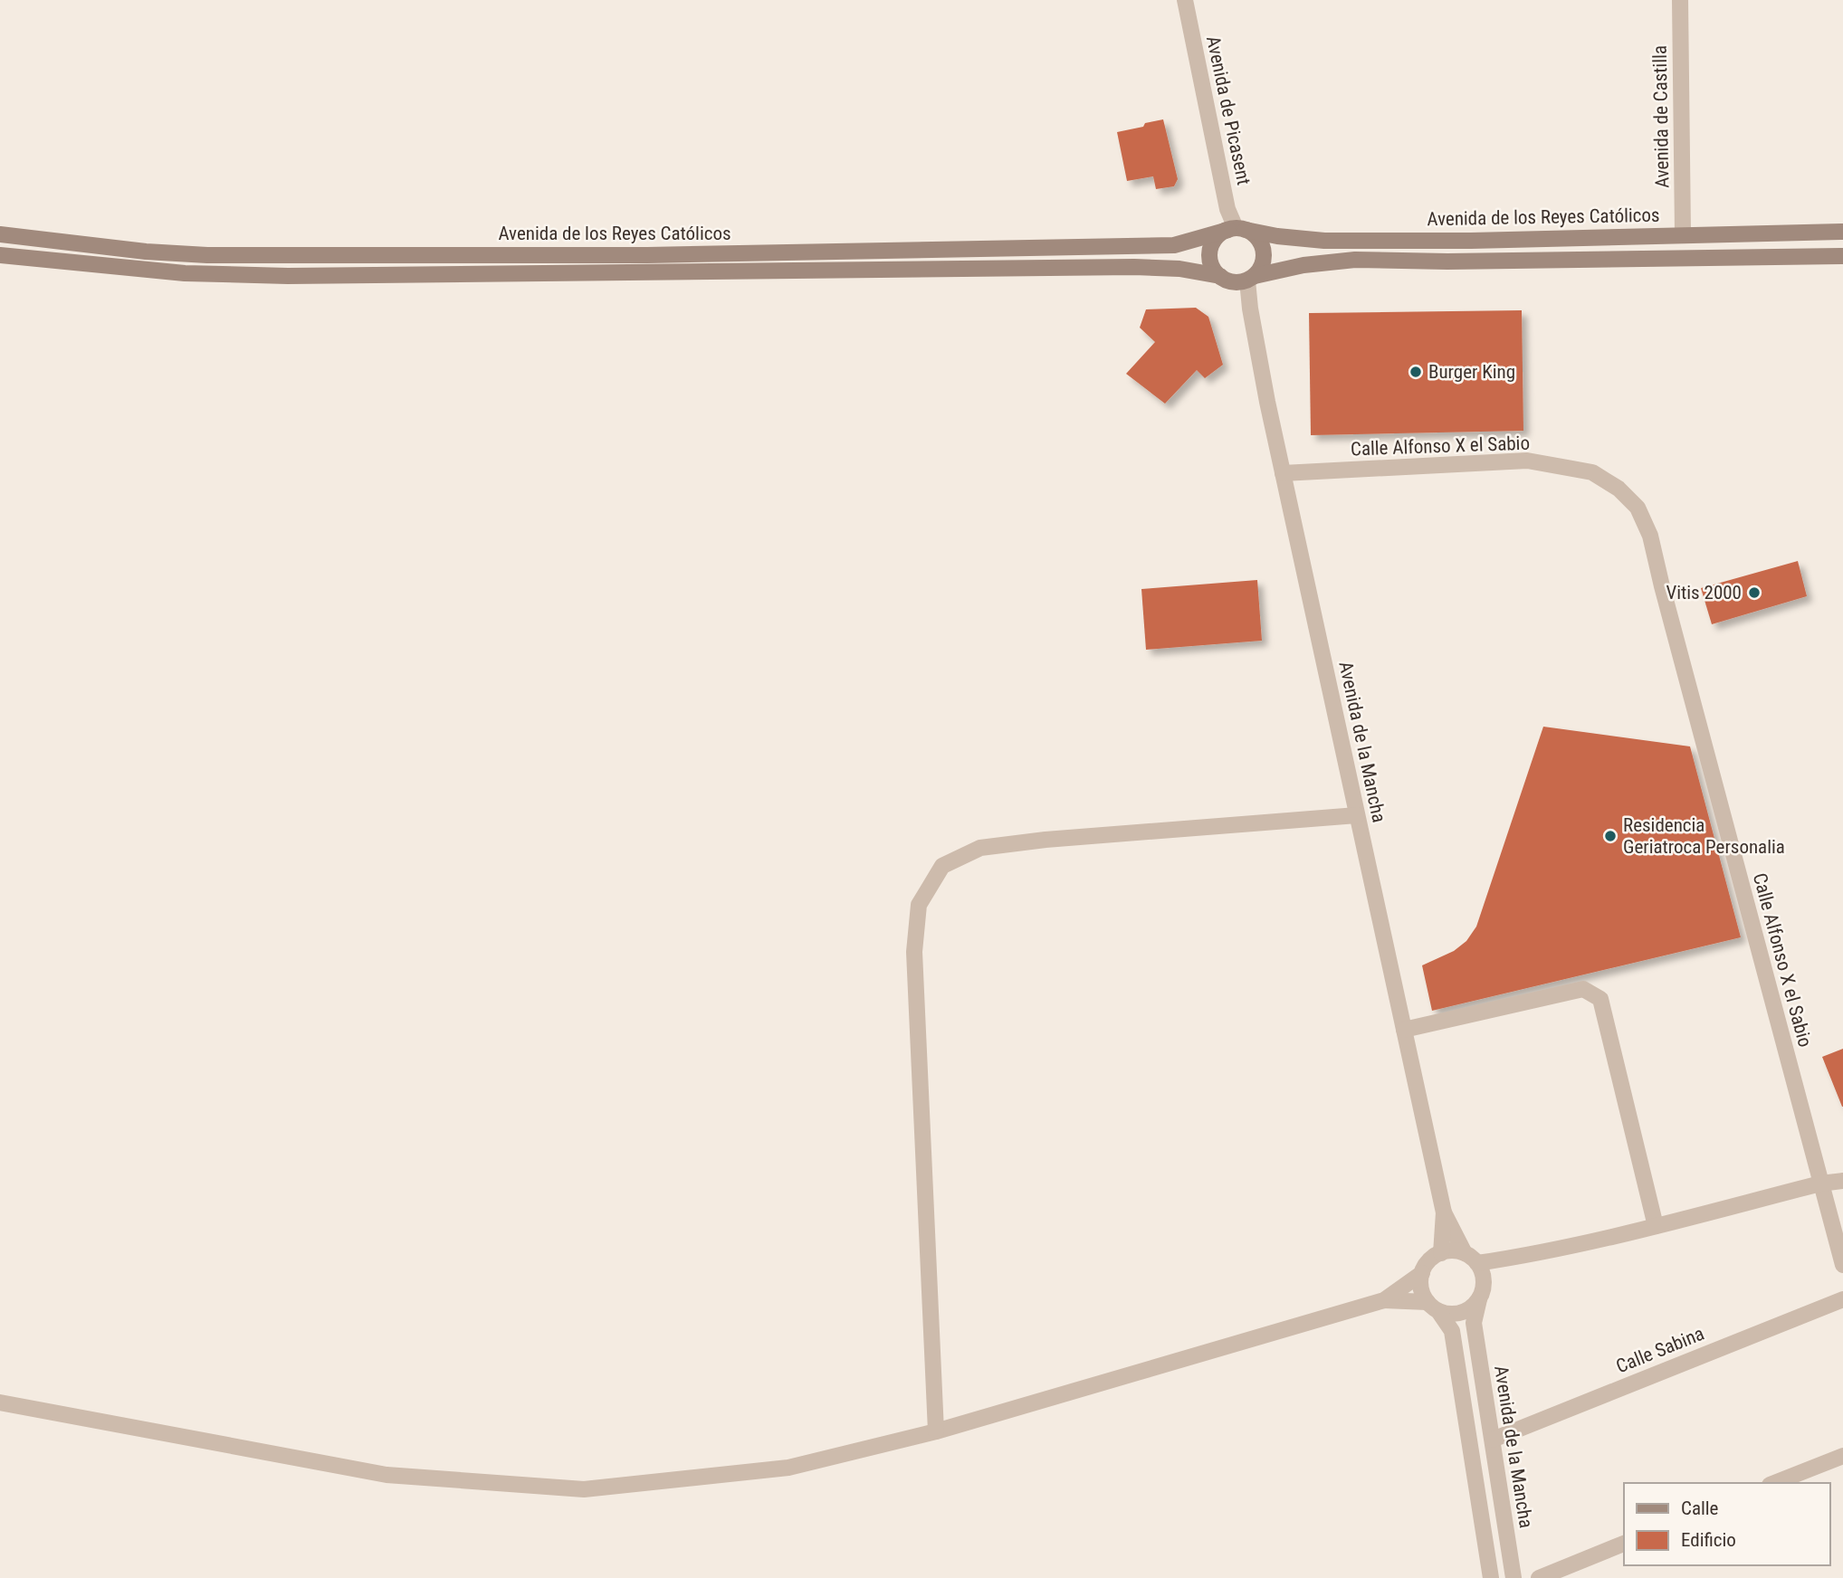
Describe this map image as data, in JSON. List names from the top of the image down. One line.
{"streets":{"street":["Avenida de Picasent","Avenida de Castilla","Avenida de los Reyes Católicos","Calle Alfonso X el Sabio","Avenida de la Mancha","Calle Sabina"]},"crossings":[["Avenida de Picasent","Avenida de los Reyes Católicos"],["Avenida de Picasent","Avenida de la Mancha"],["Avenida de Castilla","Avenida de los Reyes Católicos"],["Avenida de los Reyes Católicos","Avenida de la Mancha"],["Calle Alfonso X el Sabio","Avenida de la Mancha"],["Avenida de la Mancha","Calle Sabina"]],"places":["Burger King","Vitis 2000","Residencia Geriatroca Personalia"],"legend":["Calle","Edificio"]}
